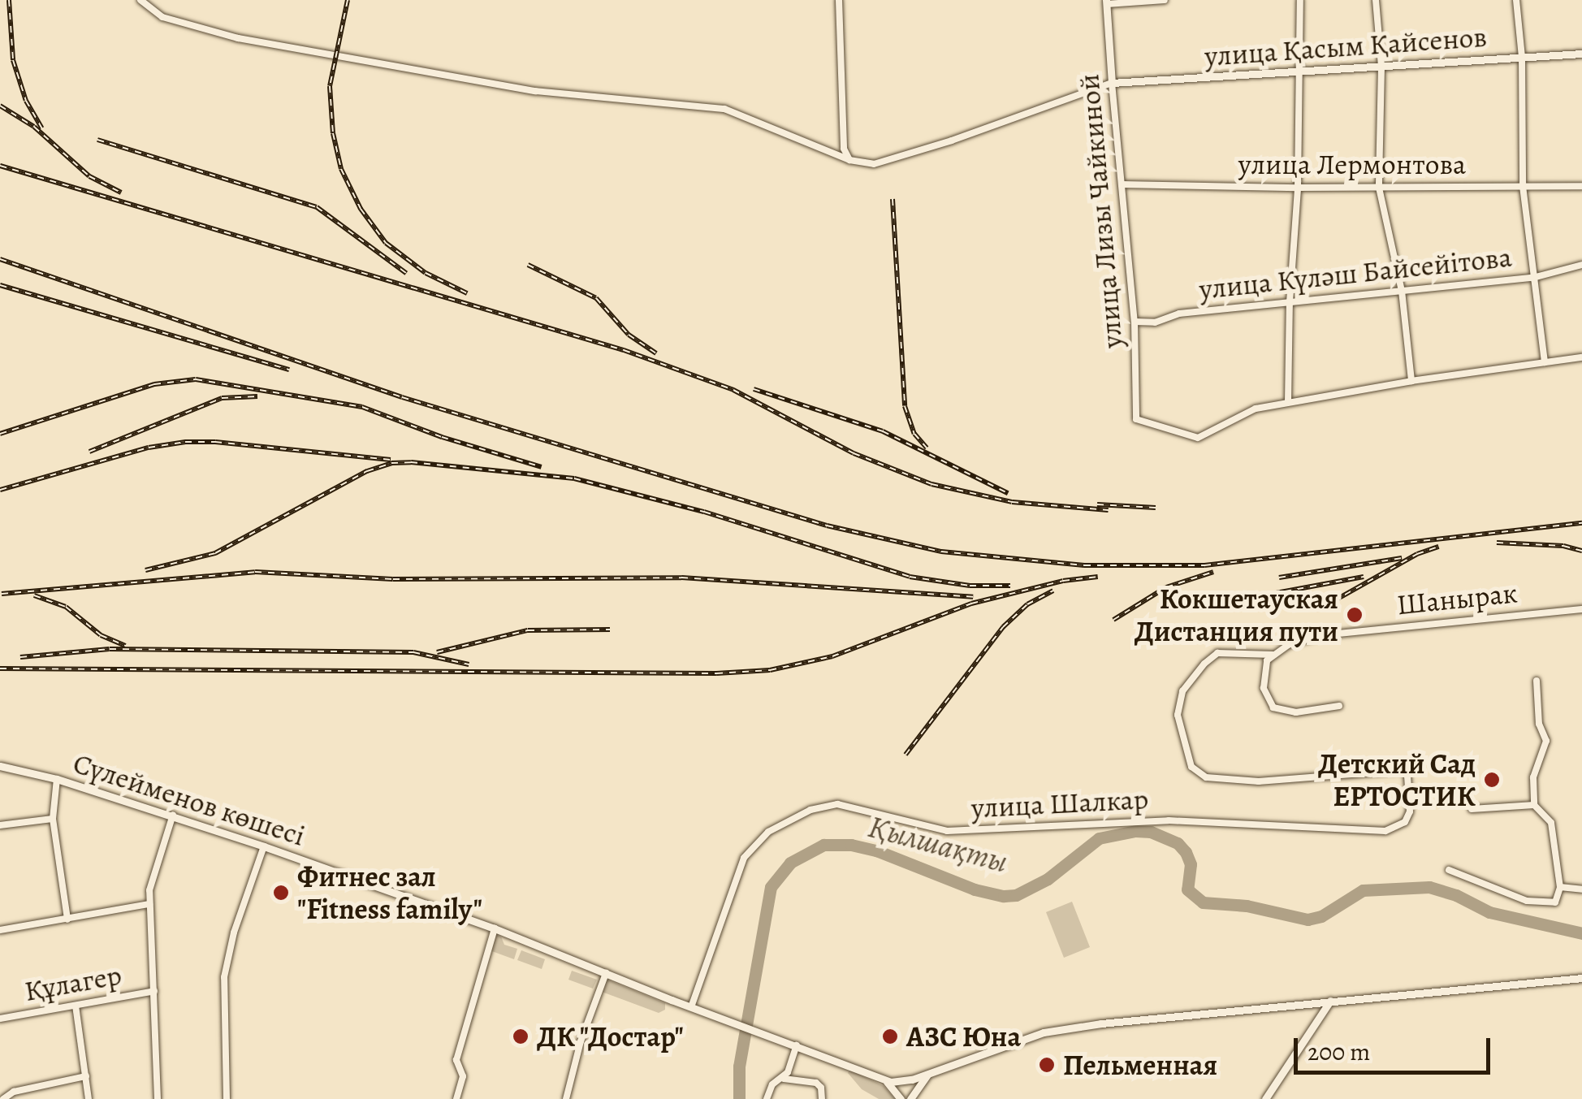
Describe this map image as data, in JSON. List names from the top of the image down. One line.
{"streets":{"street":["улица Қасым Қайсенов","улица Лермонтова","улица Лизы Чайкиной","улица Күләш Байсейітова","Шанырак","Сүлейменов көшесі","улица Шалкар","Құлагер"]},"crossings":[["улица Қасым Қайсенов","улица Лизы Чайкиной"],["улица Лермонтова","улица Лизы Чайкиной"],["улица Лизы Чайкиной","улица Күләш Байсейітова"],["Шанырак","улица Шалкар"],["Сүлейменов көшесі","улица Шалкар"]],"water":["Қылшақты"],"places":["Кокшетауская Дистанция пути","Детский Сад ЕРТОСТИК","Фитнес зал \"Fitness family\"","ДК \"Достар\"","АЗС Юна","Пельменная"],"scale_bar":"200 m"}
